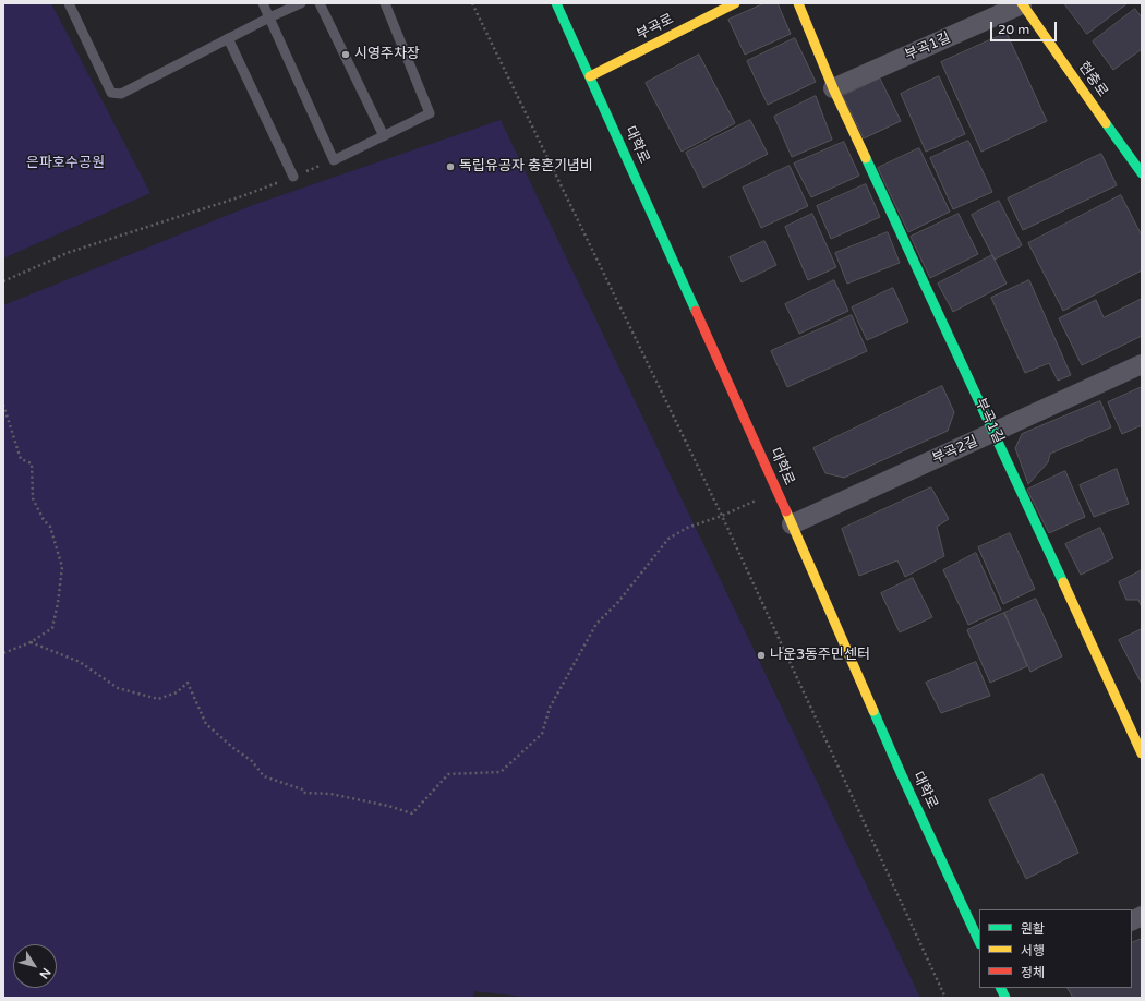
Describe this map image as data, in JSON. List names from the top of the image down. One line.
{"streets":{"street":["부곡로","부곡1길","현충로","대학로","부곡2길"]},"crossings":[["부곡로","대학로"],["부곡1길","현충로"],["부곡1길","부곡2길"],["대학로","부곡2길"]],"parks":["은파호수공원"],"places":["시영주차장","독립유공자 충혼기념비","나운3동주민센터"],"legend":["원활","서행","정체"],"scale_bar":"20 m","north":"bottom right"}
